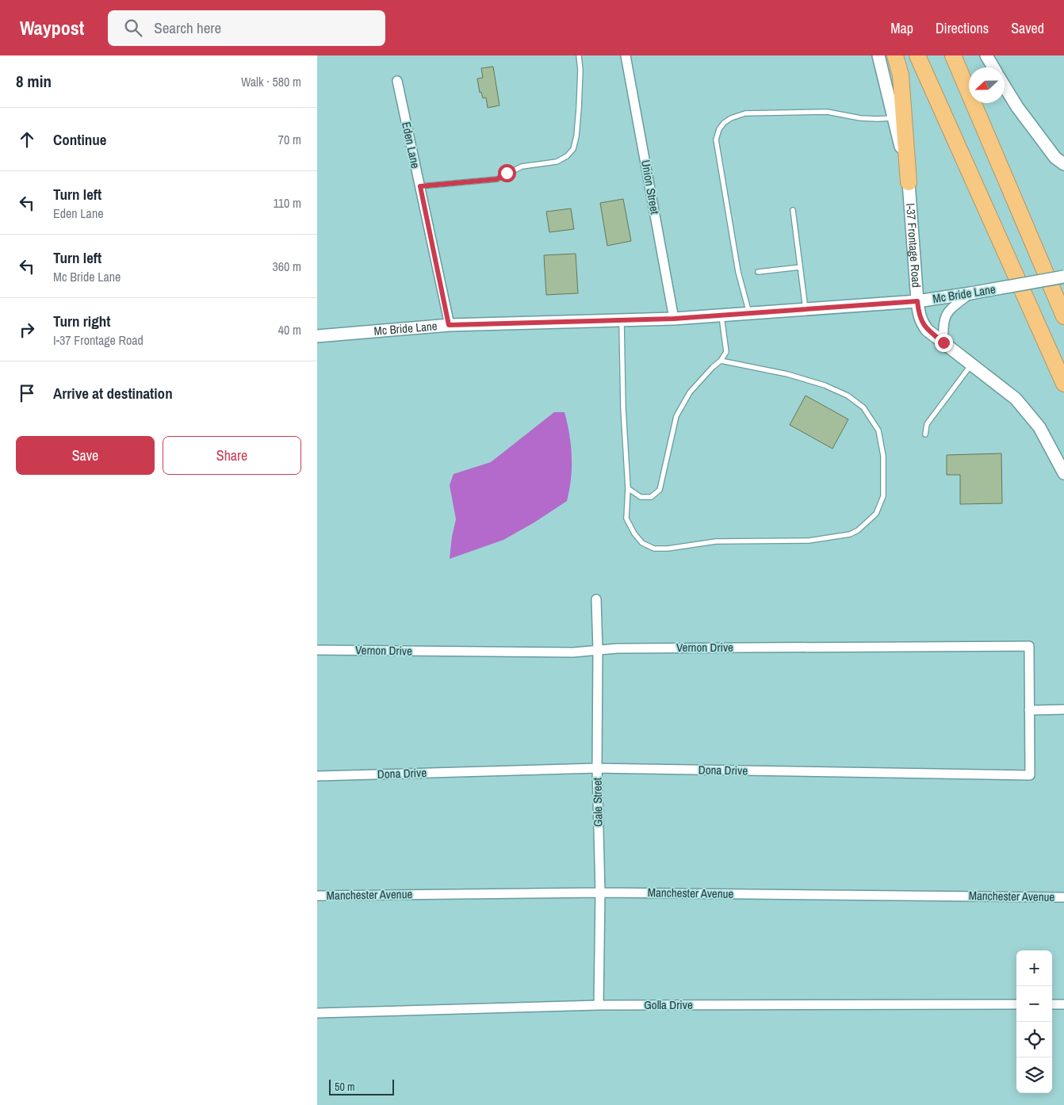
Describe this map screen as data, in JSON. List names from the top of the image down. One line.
{"streets":{"street":["Eden Lane","Union Street","I-37 Frontage Road","Mc Bride Lane","Vernon Drive","Dona Drive","Gale Street","Manchester Avenue","Golla Drive"]},"crossings":[["Eden Lane","Mc Bride Lane"],["Union Street","Mc Bride Lane"],["I-37 Frontage Road","Mc Bride Lane"],["Vernon Drive","Dona Drive"],["Vernon Drive","Gale Street"],["Dona Drive","Gale Street"],["Gale Street","Manchester Avenue"],["Gale Street","Golla Drive"]],"scale_bar":"50 m","north":"left","page":{"header":"Waypost","search":"Search here","nav":["Map","Directions","Saved"],"heading":["8 min","Walk · 580 m"],"list":[["Continue","70 m"],["Turn left","Eden Lane","110 m"],["Turn left","Mc Bride Lane","360 m"],["Turn right","I-37 Frontage Road","40 m"],"Arrive at destination"],"buttons":["Save","Share"],"map_buttons":["+","−"],"scale":"50 m"}}
